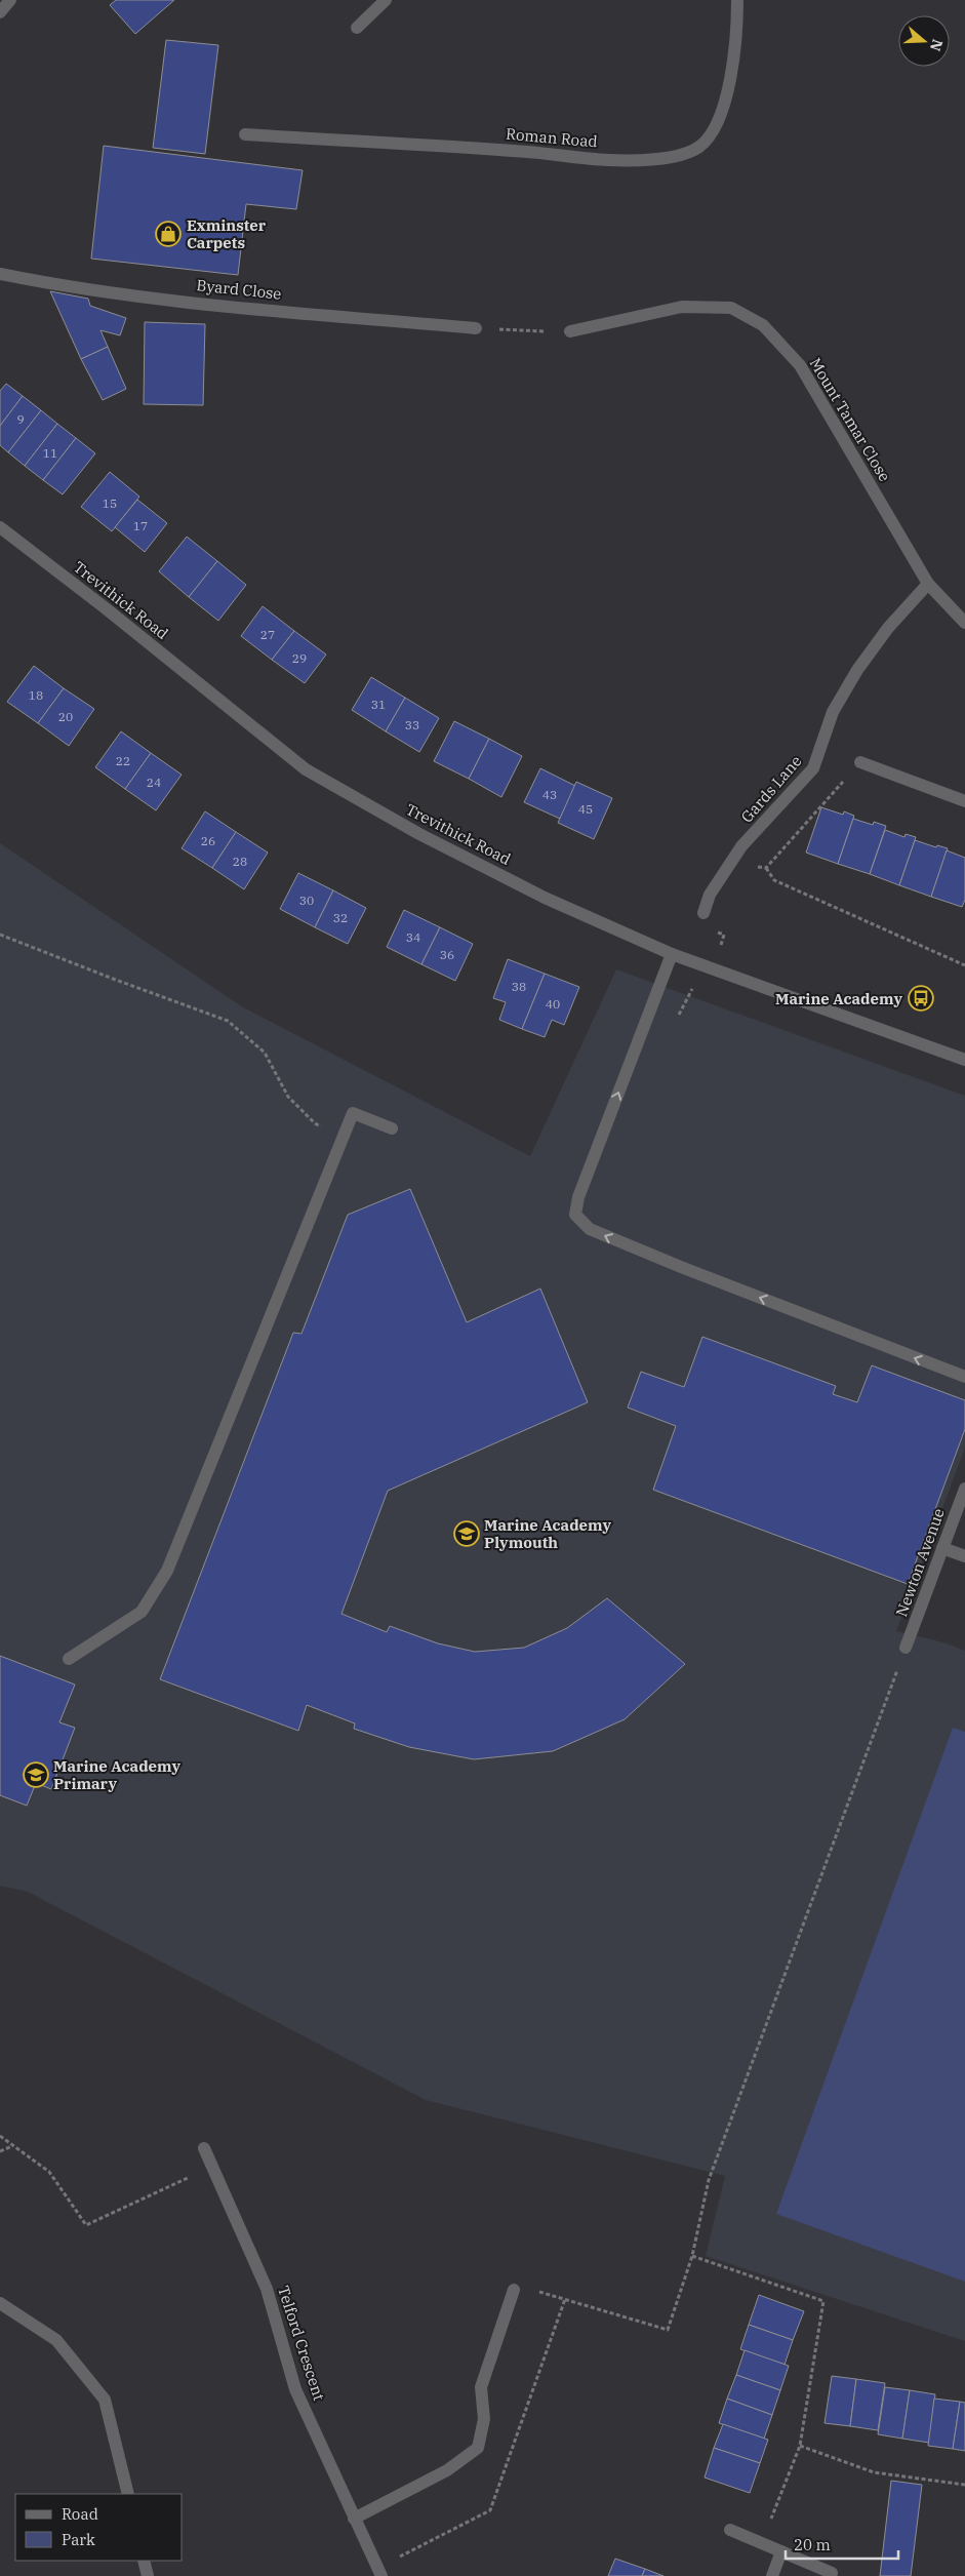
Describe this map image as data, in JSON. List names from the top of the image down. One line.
{"streets":{"street":["Roman Road","Byard Close","Mount Tamar Close","Trevithick Road","Gards Lane","Newton Avenue","Telford Crescent"]},"crossings":[["Mount Tamar Close","Gards Lane"]],"places":{"shop":["Exminster Carpets"],"bus stop":["Marine Academy"],"school or university":["Marine Academy Plymouth","Marine Academy Primary"]},"house_numbers":["9","11","15","17","27","29","18","31","20","33","22","24","43","45","26","28","30","32","34","36","38","40"],"legend":["Road","Park"],"scale_bar":"20 m","north":"right"}
